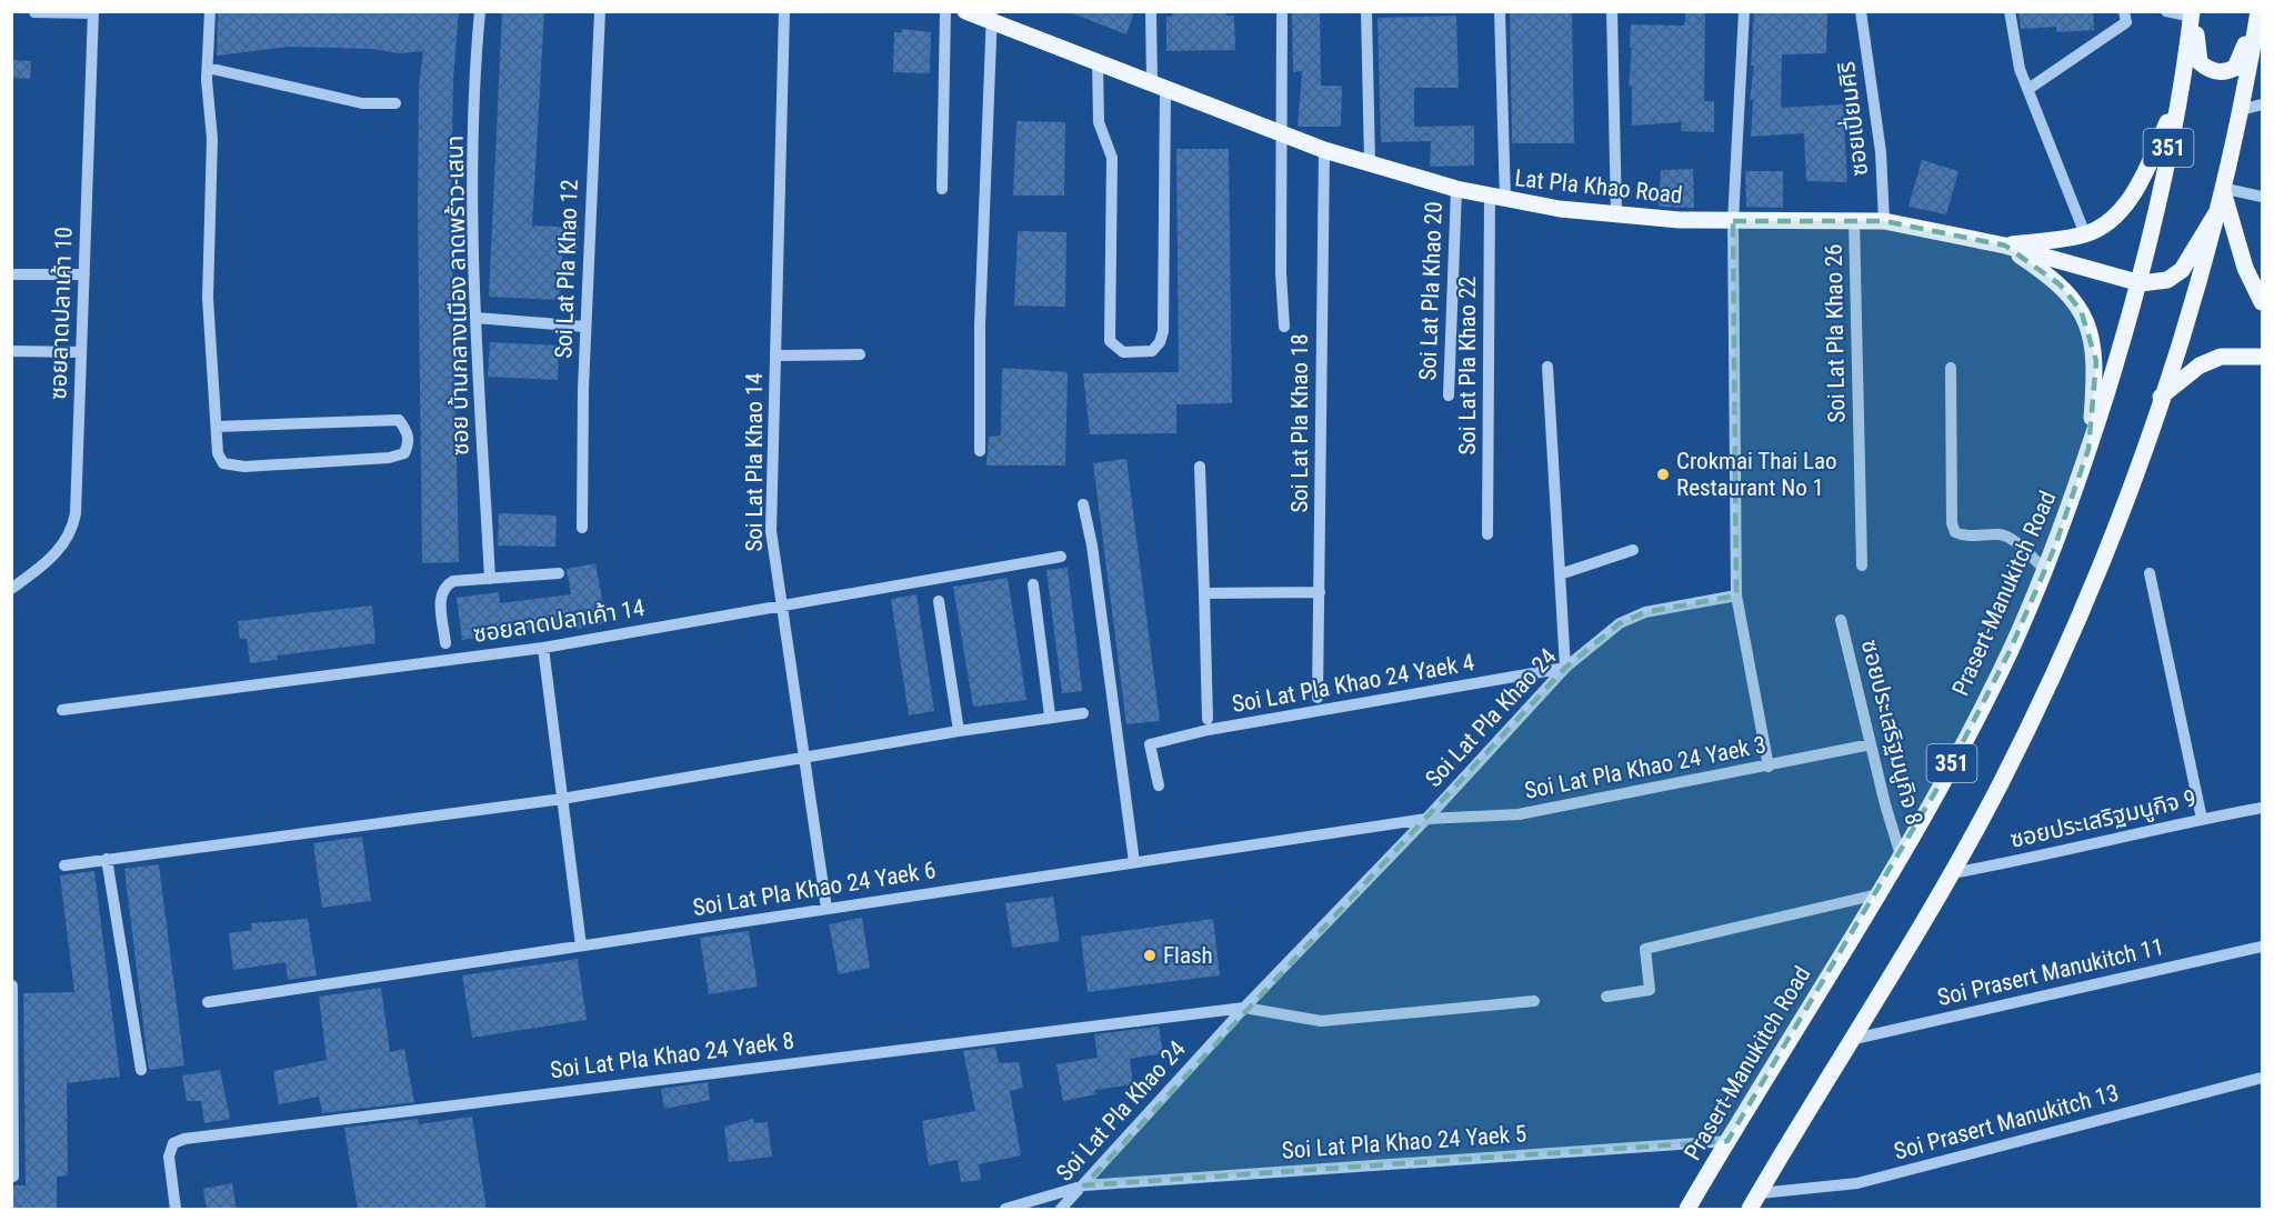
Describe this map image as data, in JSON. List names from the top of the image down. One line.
{"streets":{"main road":["351","Lat Pla Khao Road","Prasert-Manukitch Road"],"street":["ซอยเปี่ยมศิริ","Soi Lat Pla Khao 12","Soi Lat Pla Khao 20","ซอย บ้านกลางเมือง ลาดพร้าว-เสนา","ซอยลาดปลาเค้า 10","Soi Lat Pla Khao 26","Soi Lat Pla Khao 22","Soi Lat Pla Khao 18","Soi Lat Pla Khao 14","ซอยลาดปลาเค้า 14","Soi Lat Pla Khao 24 Yaek 4","Soi Lat Pla Khao 24","ซอยประเสริฐมนูกิจ 8","Soi Lat Pla Khao 24 Yaek 3","ซอยประเสริฐมนูกิจ 9","Soi Lat Pla Khao 24 Yaek 6","Soi Prasert Manukitch 11","Soi Lat Pla Khao 24 Yaek 8","Soi Prasert Manukitch 13","Soi Lat Pla Khao 24 Yaek 5"]},"crossings":[["ซอยเปี่ยมศิริ","Lat Pla Khao Road"],["351","Lat Pla Khao Road"],["351","ซอยประเสริฐมนูกิจ 9"],["351","Soi Prasert Manukitch 11"],["351","Soi Prasert Manukitch 13"],["Lat Pla Khao Road","Soi Lat Pla Khao 20"],["Lat Pla Khao Road","Soi Lat Pla Khao 26"],["Lat Pla Khao Road","Soi Lat Pla Khao 22"],["Lat Pla Khao Road","Soi Lat Pla Khao 18"],["Lat Pla Khao Road","Prasert-Manukitch Road"],["Soi Lat Pla Khao 14","ซอยลาดปลาเค้า 14"],["Soi Lat Pla Khao 14","Soi Lat Pla Khao 24 Yaek 6"],["Prasert-Manukitch Road","ซอยประเสริฐมนูกิจ 8"],["Prasert-Manukitch Road","Soi Lat Pla Khao 24 Yaek 5"],["Soi Lat Pla Khao 24 Yaek 4","Soi Lat Pla Khao 24"],["Soi Lat Pla Khao 24","Soi Lat Pla Khao 24 Yaek 3"],["Soi Lat Pla Khao 24","Soi Lat Pla Khao 24 Yaek 6"],["Soi Lat Pla Khao 24","Soi Lat Pla Khao 24 Yaek 8"],["Soi Lat Pla Khao 24","Soi Lat Pla Khao 24 Yaek 5"],["ซอยประเสริฐมนูกิจ 8","Soi Lat Pla Khao 24 Yaek 3"],["Soi Lat Pla Khao 24 Yaek 3","Soi Lat Pla Khao 24 Yaek 6"]],"places":["Crokmai Thai Lao Restaurant No 1","Flash"]}
